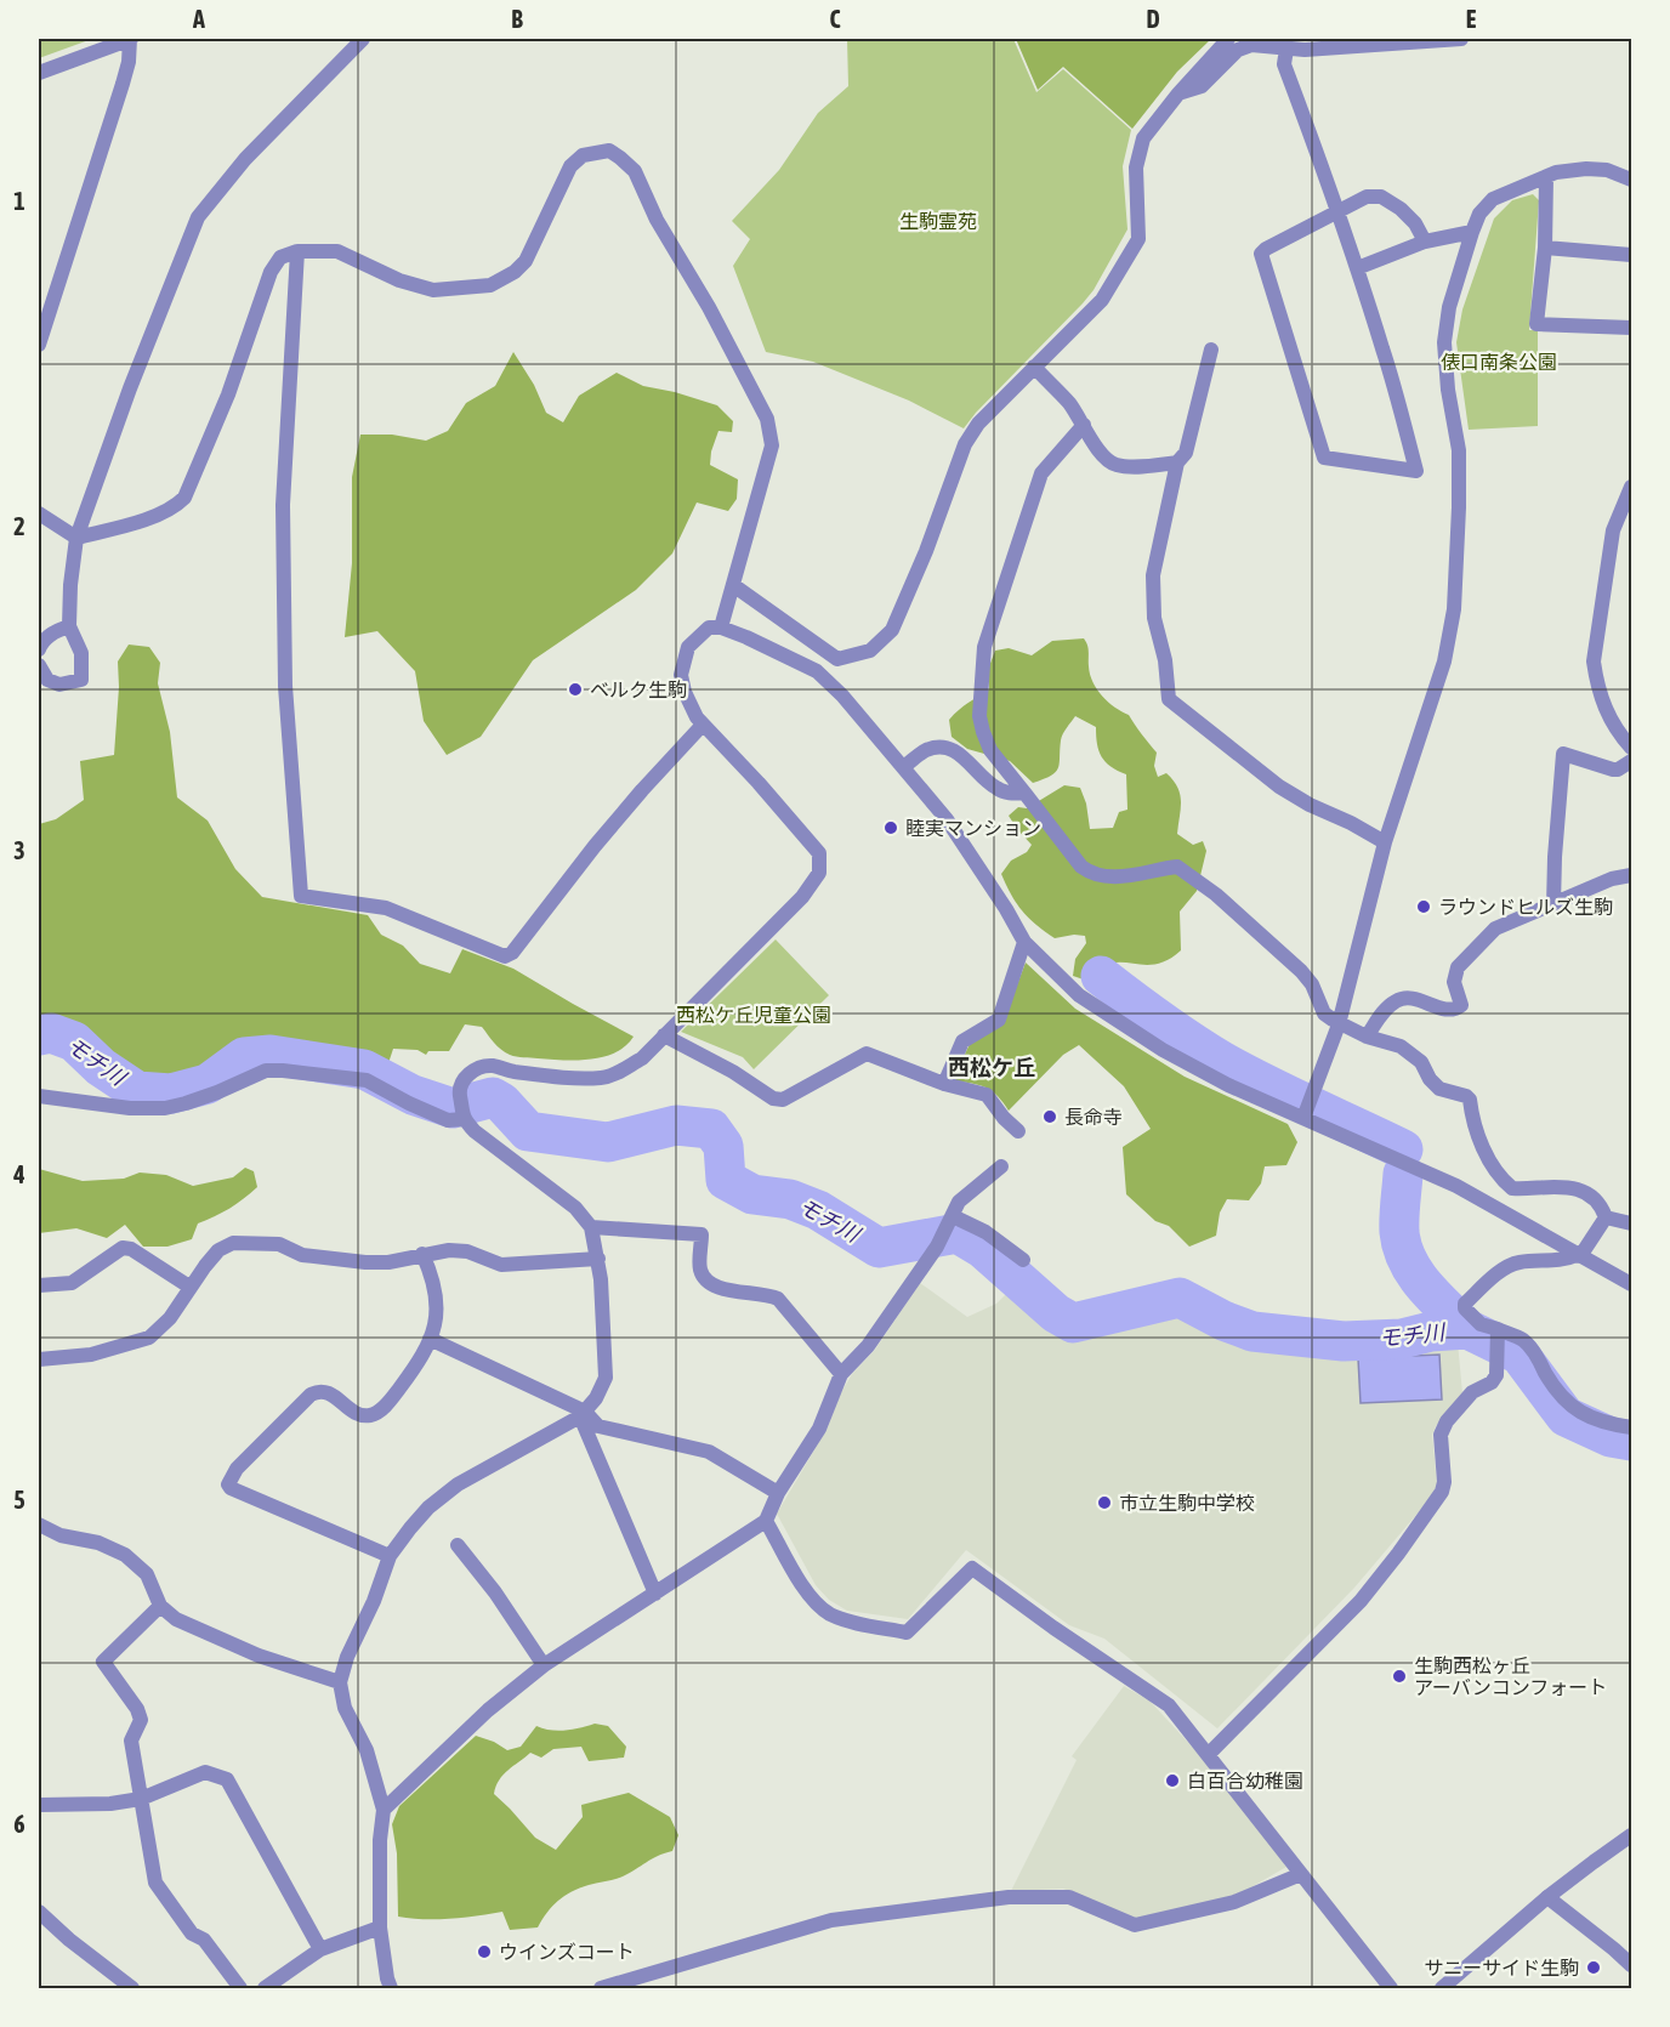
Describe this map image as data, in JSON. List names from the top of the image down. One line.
{"districts":["西松ケ丘"],"water":["モチ川"],"parks":["生駒霊苑","俵口南条公園","西松ケ丘児童公園"],"places":["ベルク生駒","睦実マンション","ラウンドヒルズ生駒","長命寺","市立生駒中学校","生駒西松ヶ丘 アーバンコンフォート","白百合幼稚園","ウインズコート","サニーサイド生駒"],"grid":{"columns":["A","B","C","D","E"],"rows":["1","2","3","4","5","6"]}}
